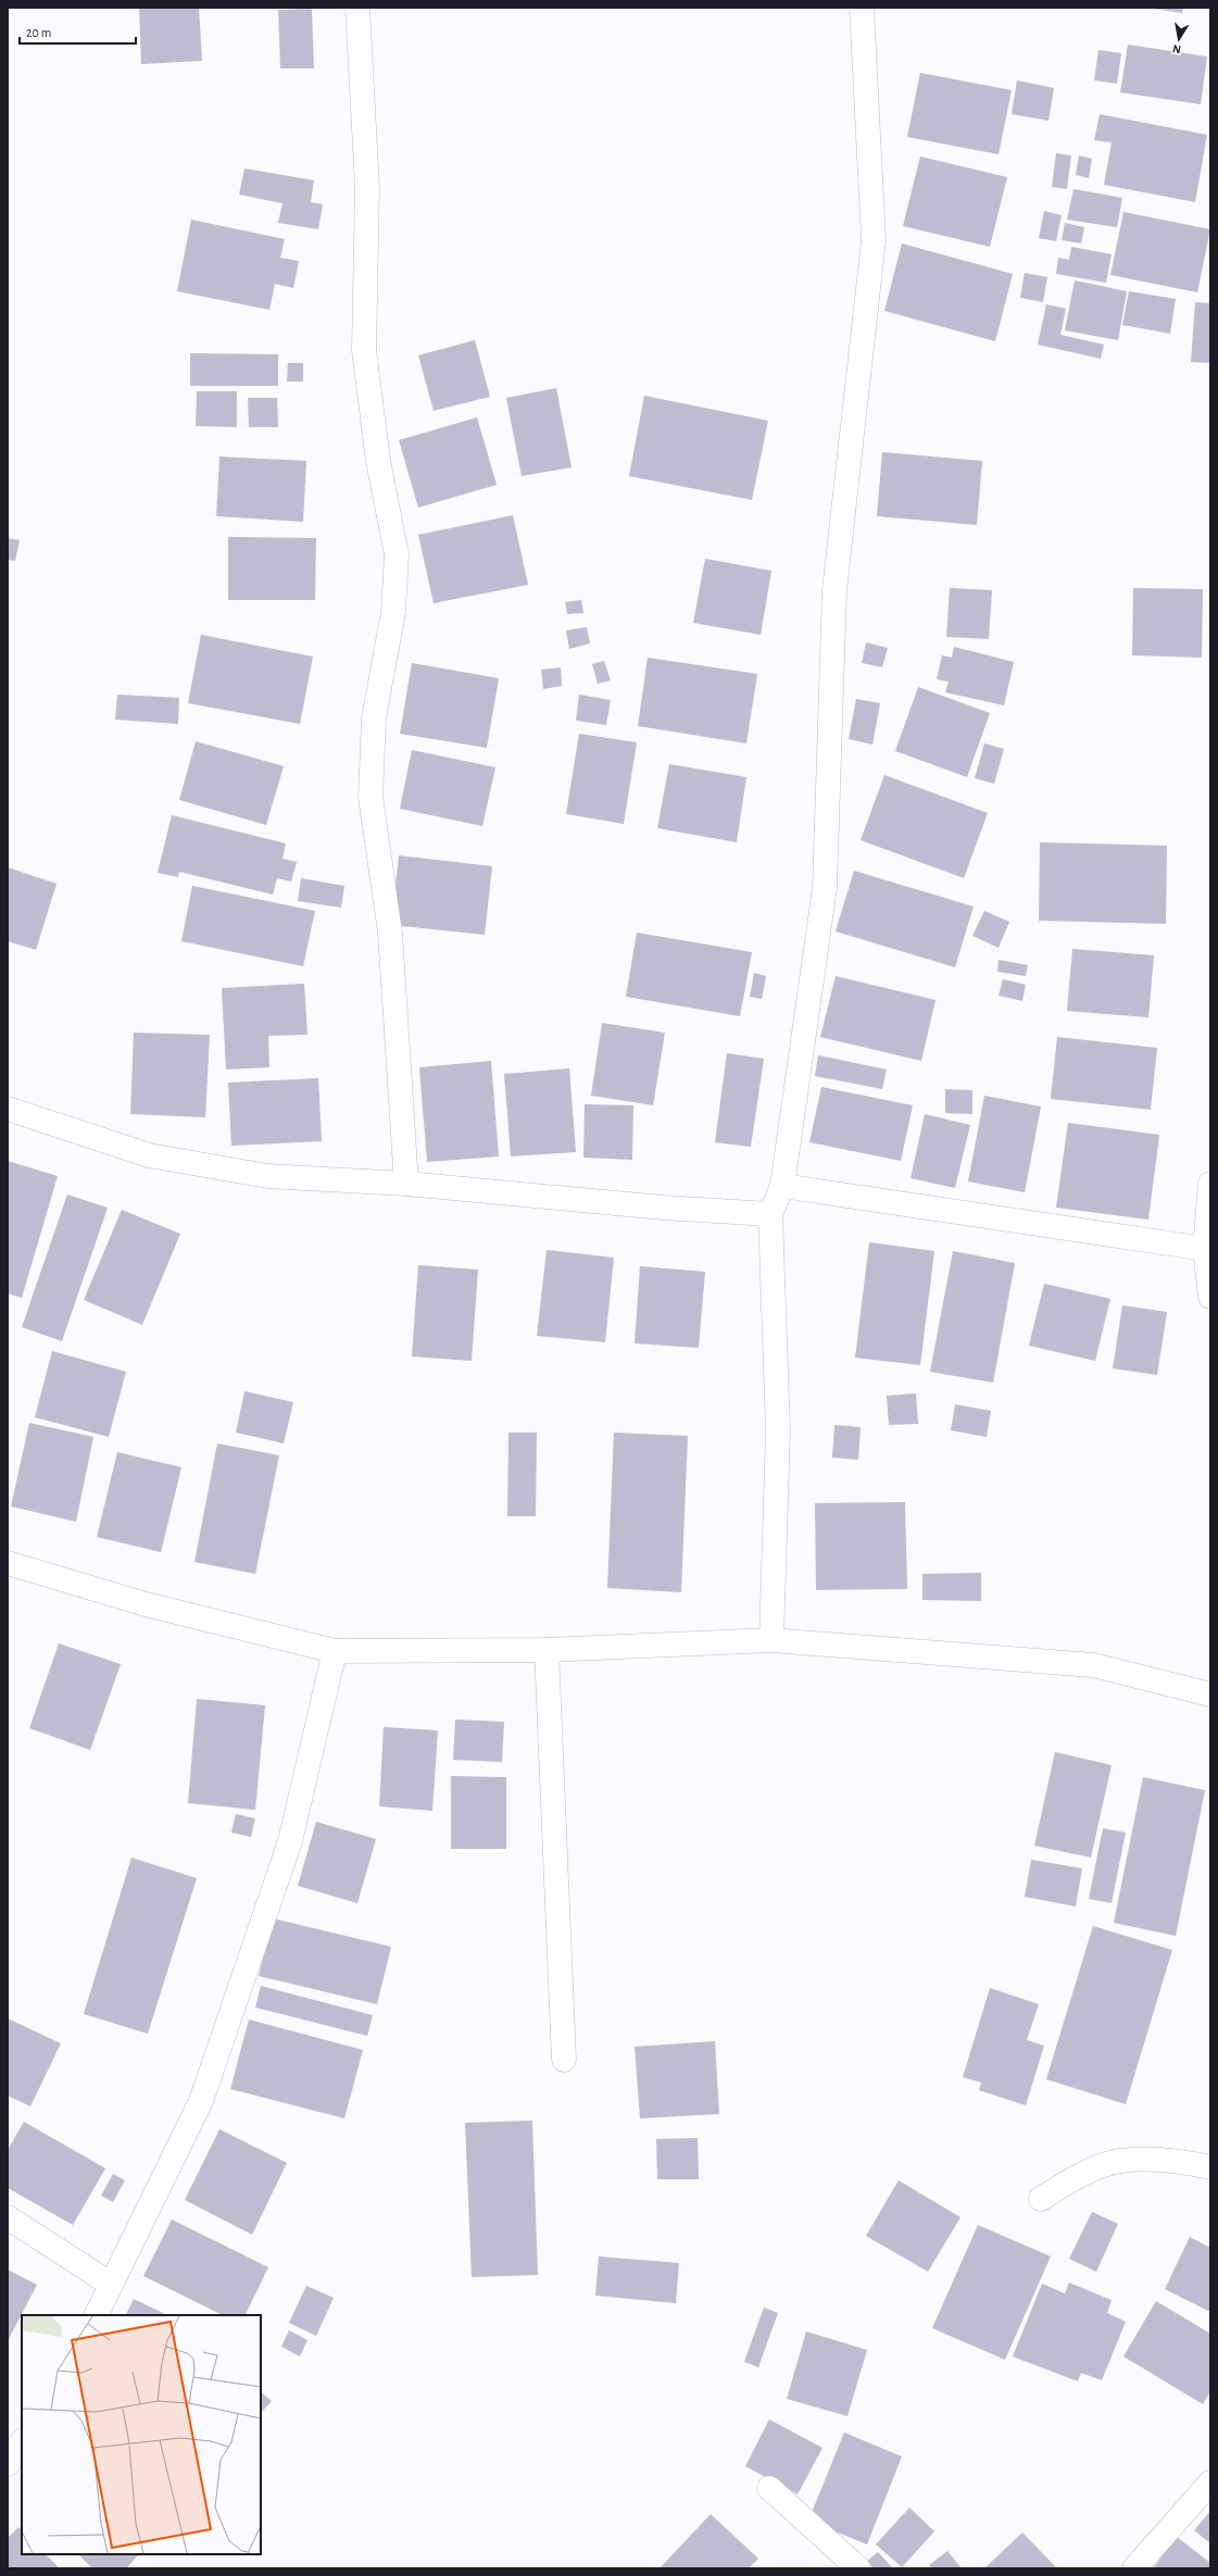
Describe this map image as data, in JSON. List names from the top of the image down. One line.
{"scale_bar":"20 m","north":"bottom"}
